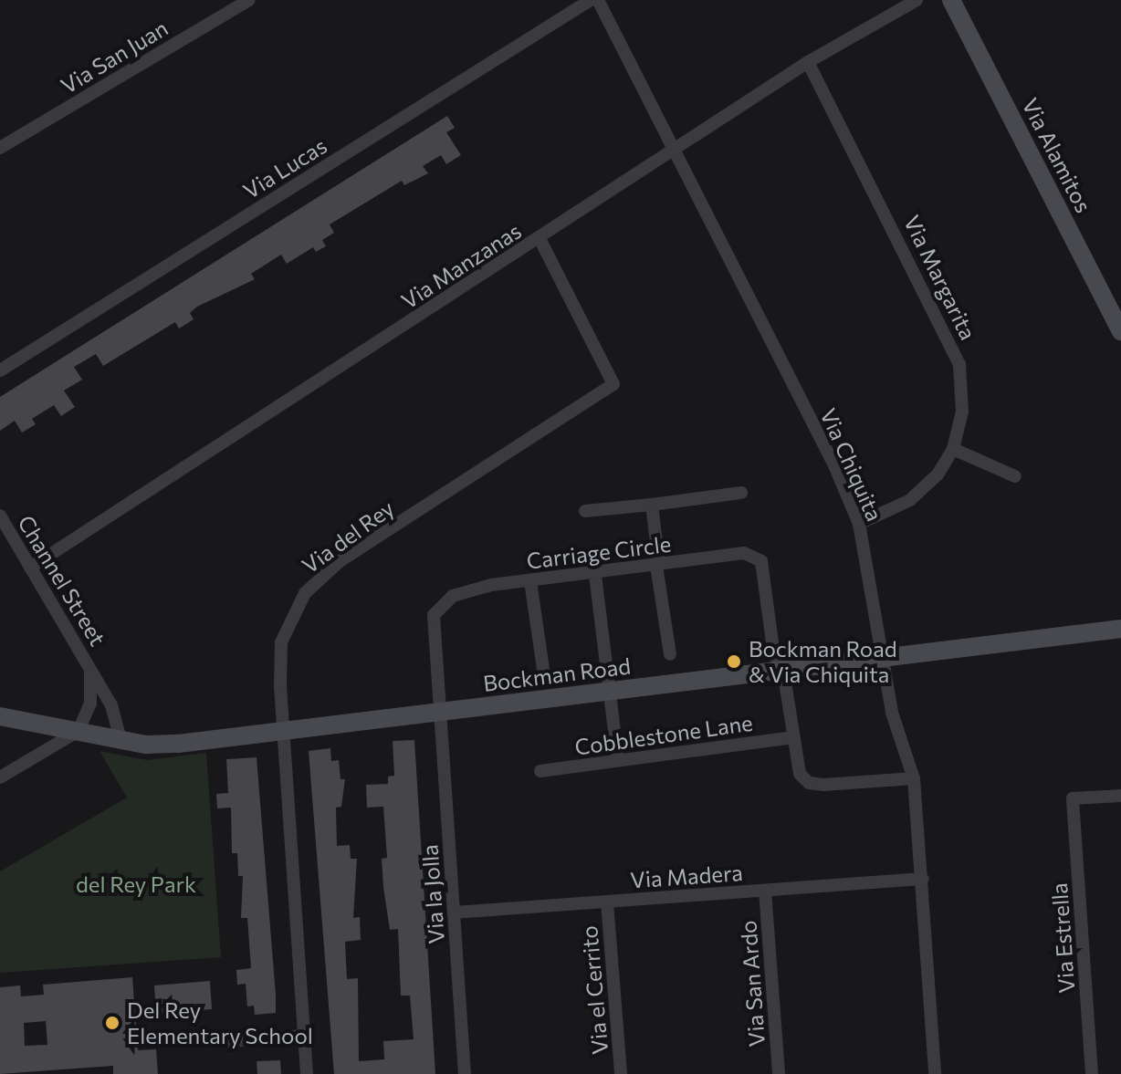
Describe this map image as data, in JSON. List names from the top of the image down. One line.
{"streets":{"street":["Via San Juan","Via Alamitos","Via Lucas","Via Manzanas","Via Margarita","Via Chiquita","Via del Rey","Carriage Circle","Channel Street","Bockman Road","Cobblestone Lane","Via Madera","Via la Jolla","Via Estrella","Via San Ardo","Via el Cerrito"]},"crossings":[["Via Manzanas","Via Margarita"],["Via Manzanas","Via Chiquita"],["Via Manzanas","Via del Rey"],["Via Manzanas","Channel Street"],["Via Margarita","Via Chiquita"],["Via Chiquita","Bockman Road"],["Via Chiquita","Via Madera"],["Via del Rey","Bockman Road"],["Carriage Circle","Bockman Road"],["Carriage Circle","Via la Jolla"],["Channel Street","Bockman Road"],["Bockman Road","Via la Jolla"],["Via Madera","Via la Jolla"],["Via Madera","Via San Ardo"],["Via Madera","Via el Cerrito"]],"parks":["del Rey Park"],"places":["Bockman Road & Via Chiquita","Del Rey Elementary School"]}
